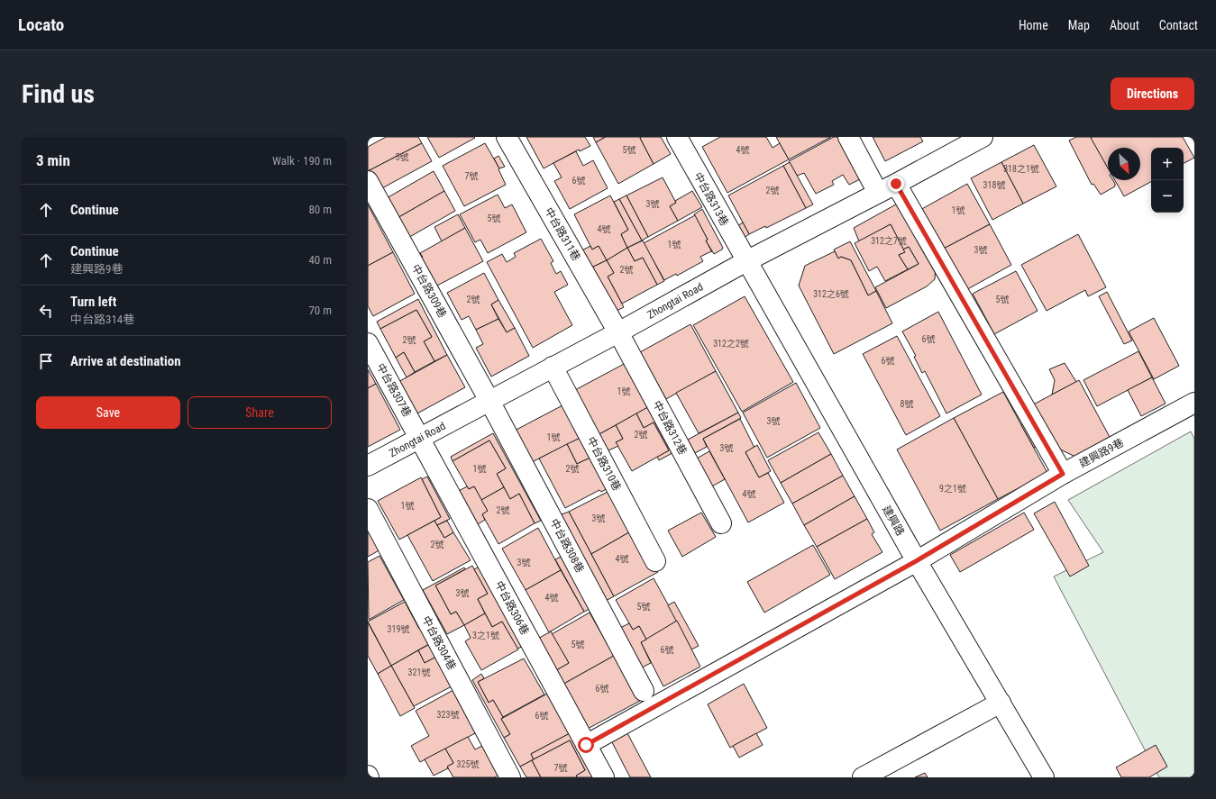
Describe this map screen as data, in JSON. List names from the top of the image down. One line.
{"streets":{"street":["中台路313巷","中台路311巷","中台路309巷","Zhongtai Road","中台路307巷","中台路312巷","建興路9巷","中台路310巷","建興路","中台路308巷","中台路306巷","中台路304巷"]},"crossings":[["中台路313巷","Zhongtai Road"],["中台路313巷","建興路"],["中台路311巷","Zhongtai Road"],["中台路311巷","中台路312巷"],["中台路309巷","Zhongtai Road"],["中台路309巷","中台路308巷"],["Zhongtai Road","中台路307巷"],["Zhongtai Road","中台路312巷"],["Zhongtai Road","中台路310巷"],["Zhongtai Road","建興路"],["Zhongtai Road","中台路308巷"],["Zhongtai Road","中台路306巷"],["中台路307巷","中台路306巷"],["建興路9巷","建興路"],["建興路9巷","中台路306巷"]],"house_numbers":["5號","4號","5號","318之1號","7號","6號","318號","2號","3號","1號","5號","4號","312之7號","1號","3號","2號","312之6號","2號","5號","6號","2號","312之2號","6號","1號","8號","3號","2號","1號","3號","1號","2號","9之1號","4號","1號","2號","3號","2號","4號","3號","3號","4號","5號","319號","3之1號","5號","6號","321號","6號","323號","6號","325號","7號"],"north":"bottom right","page":{"header":"Locato","nav":["Home","Map","About","Contact"],"buttons":["Directions",["Save","Share"]],"title":"Find us","heading":["3 min","Walk · 190 m"],"map_buttons":["+","−"],"list":[["Continue","80 m"],["Continue","建興路9巷","40 m"],["Turn left","中台路314巷","70 m"],"Arrive at destination"]}}
